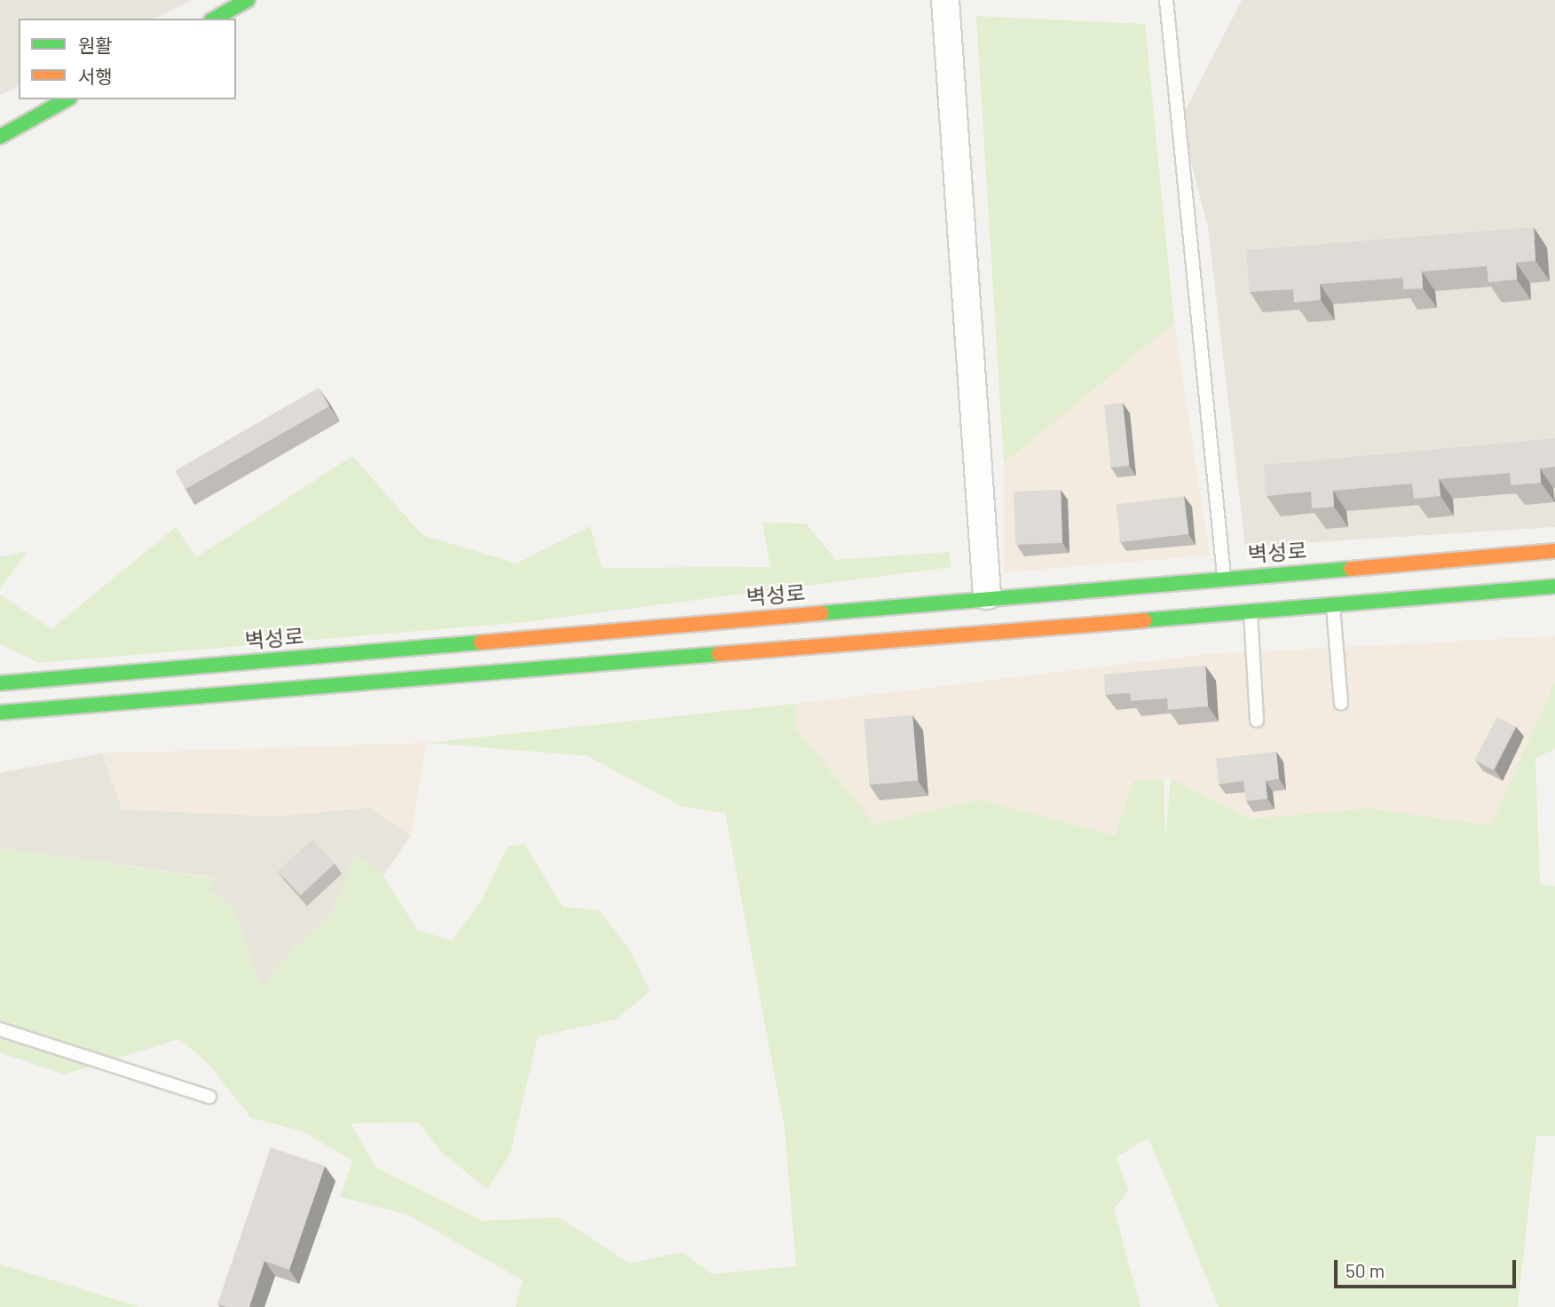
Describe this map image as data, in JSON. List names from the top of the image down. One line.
{"streets":{"main road":["벽성로"]},"legend":["원활","서행"],"scale_bar":"50 m"}
